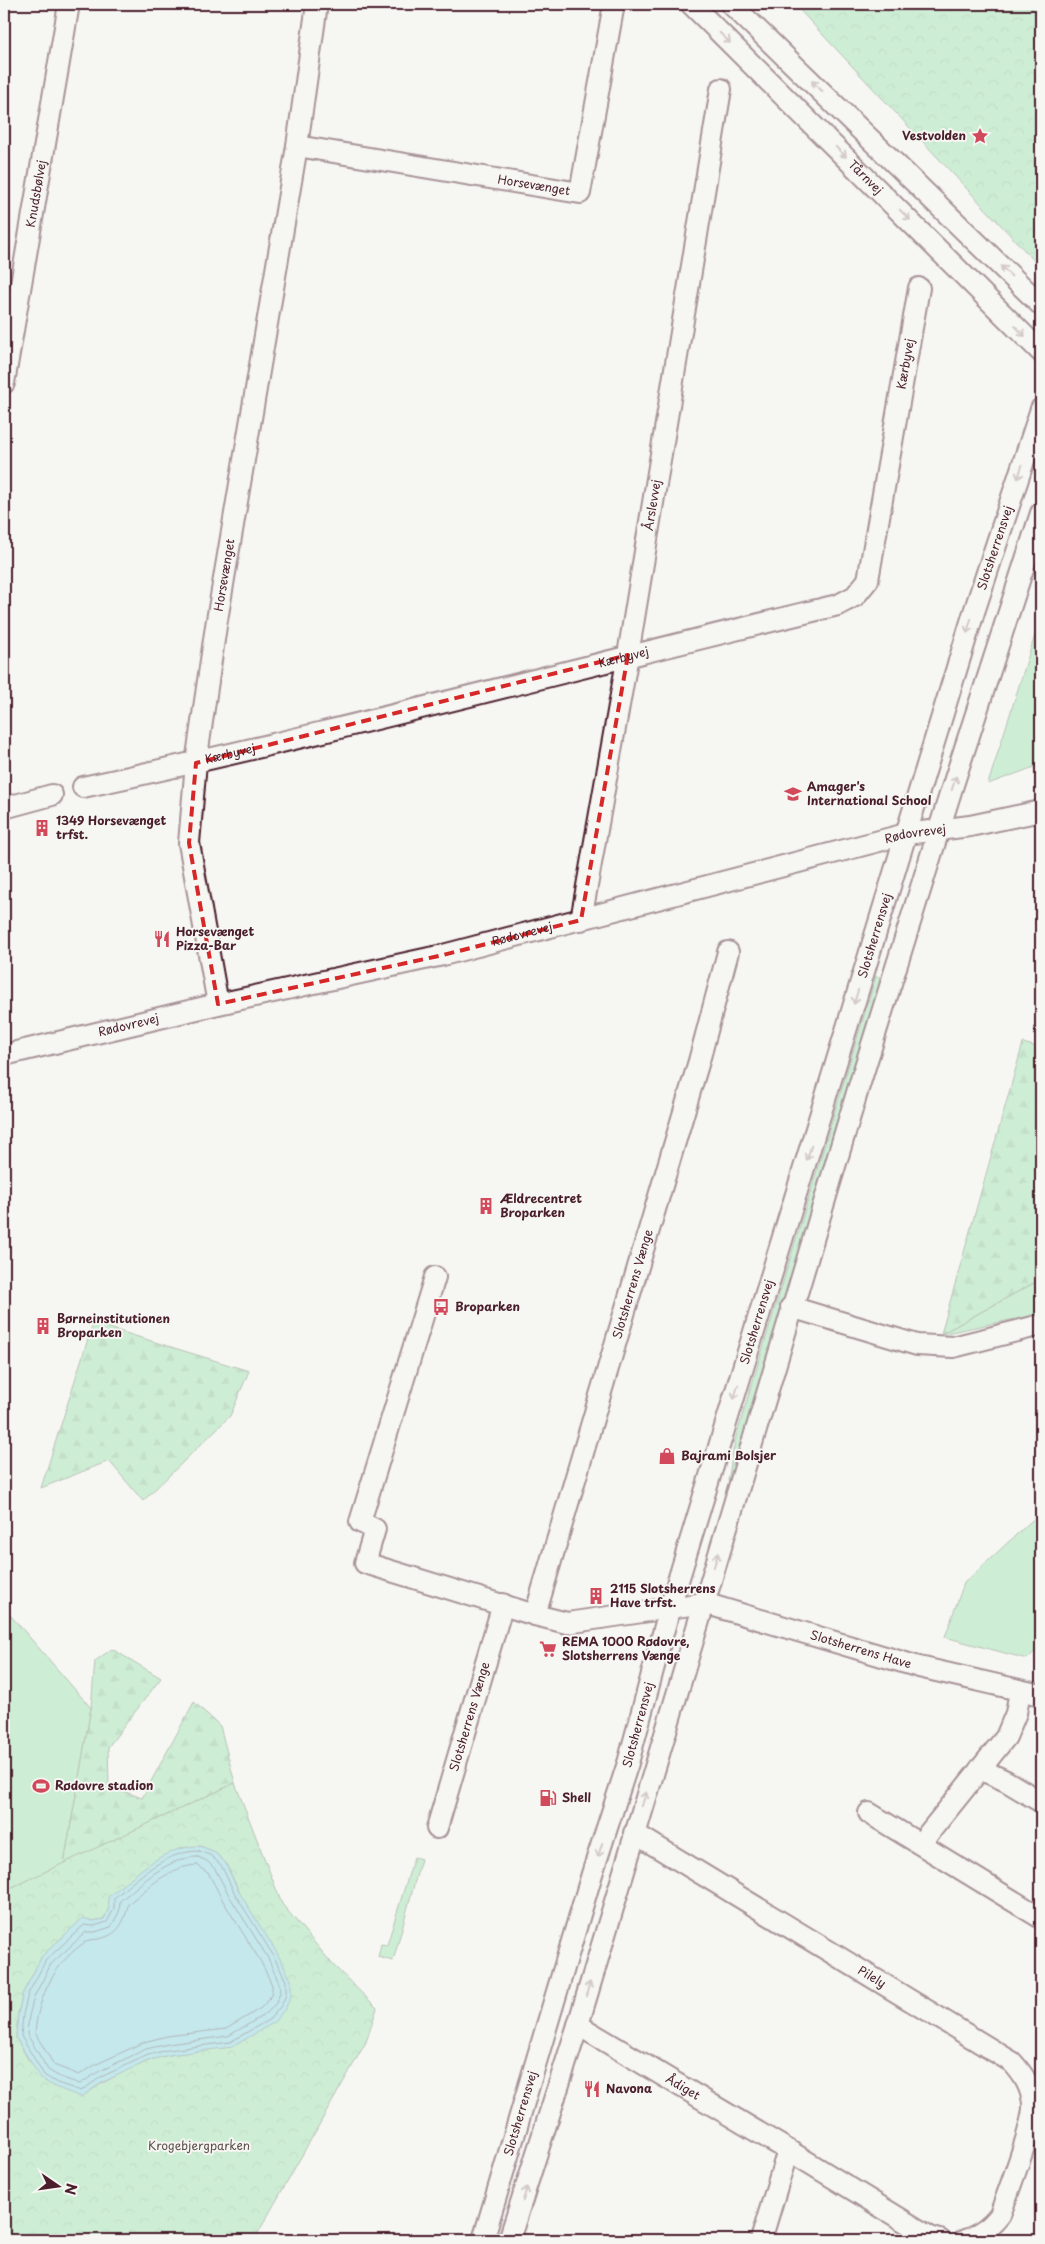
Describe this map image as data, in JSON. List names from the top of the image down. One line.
{"streets":{"street":["Tårnvej","Horsevænget","Knudsbølvej","Kærbyvej","Årslevvej","Slotsherrensvej","Rødovrevej","Slotsherrens Vænge","Slotsherrens Have","Pilely","Ådiget"]},"crossings":[["Horsevænget","Kærbyvej"],["Horsevænget","Rødovrevej"],["Kærbyvej","Årslevvej"],["Årslevvej","Rødovrevej"],["Slotsherrensvej","Rødovrevej"]],"parks":["Krogebjergparken"],"places":{"place":["Vestvolden"],"school or university":["Amager's International School"],"building":["1349 Horsevænget trfst.","Ældrecentret Broparken","Børneinstitutionen Broparken","2115 Slotsherrens Have trfst."],"restaurant":["Horsevænget Pizza-Bar","Navona"],"bus stop":["Broparken"],"shop":["Bajrami Bolsjer"],"supermarket":["REMA 1000 Rødovre, Slotsherrens Vænge"],"sports":["Rødovre stadion"],"fuel station":["Shell"]},"north":"right"}
